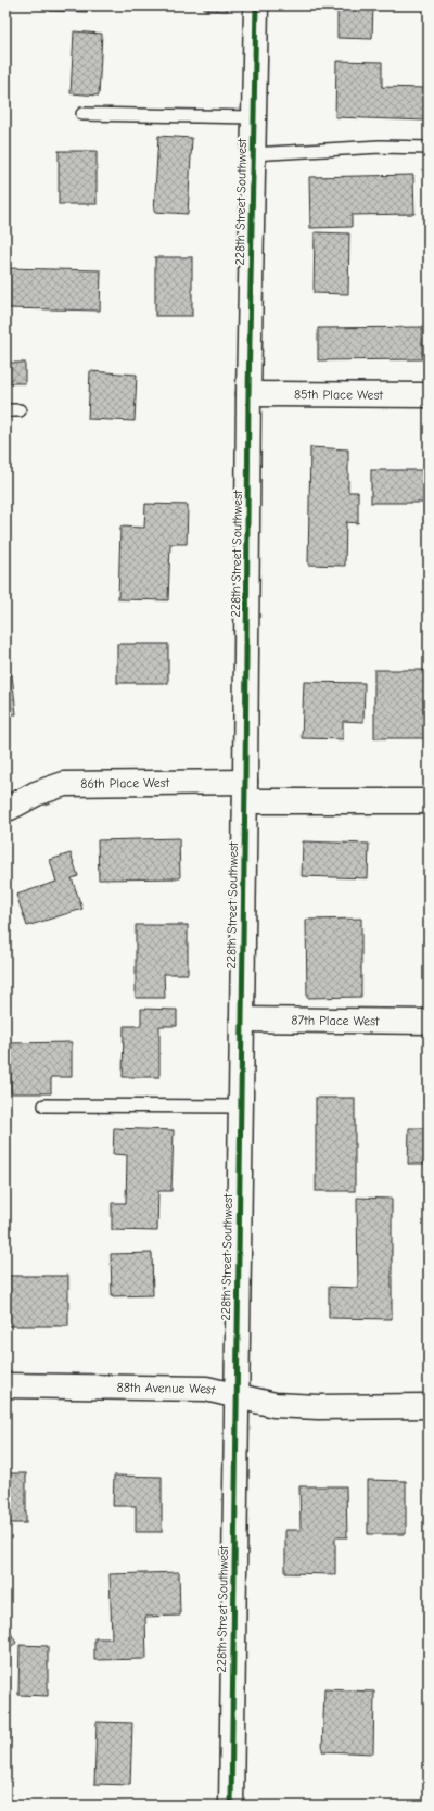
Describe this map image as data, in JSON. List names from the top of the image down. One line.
{"streets":{"street":["228th Street Southwest","85th Place West","86th Place West","87th Place West","88th Avenue West"]},"crossings":[["228th Street Southwest","85th Place West"],["228th Street Southwest","86th Place West"],["228th Street Southwest","87th Place West"],["228th Street Southwest","88th Avenue West"]]}
